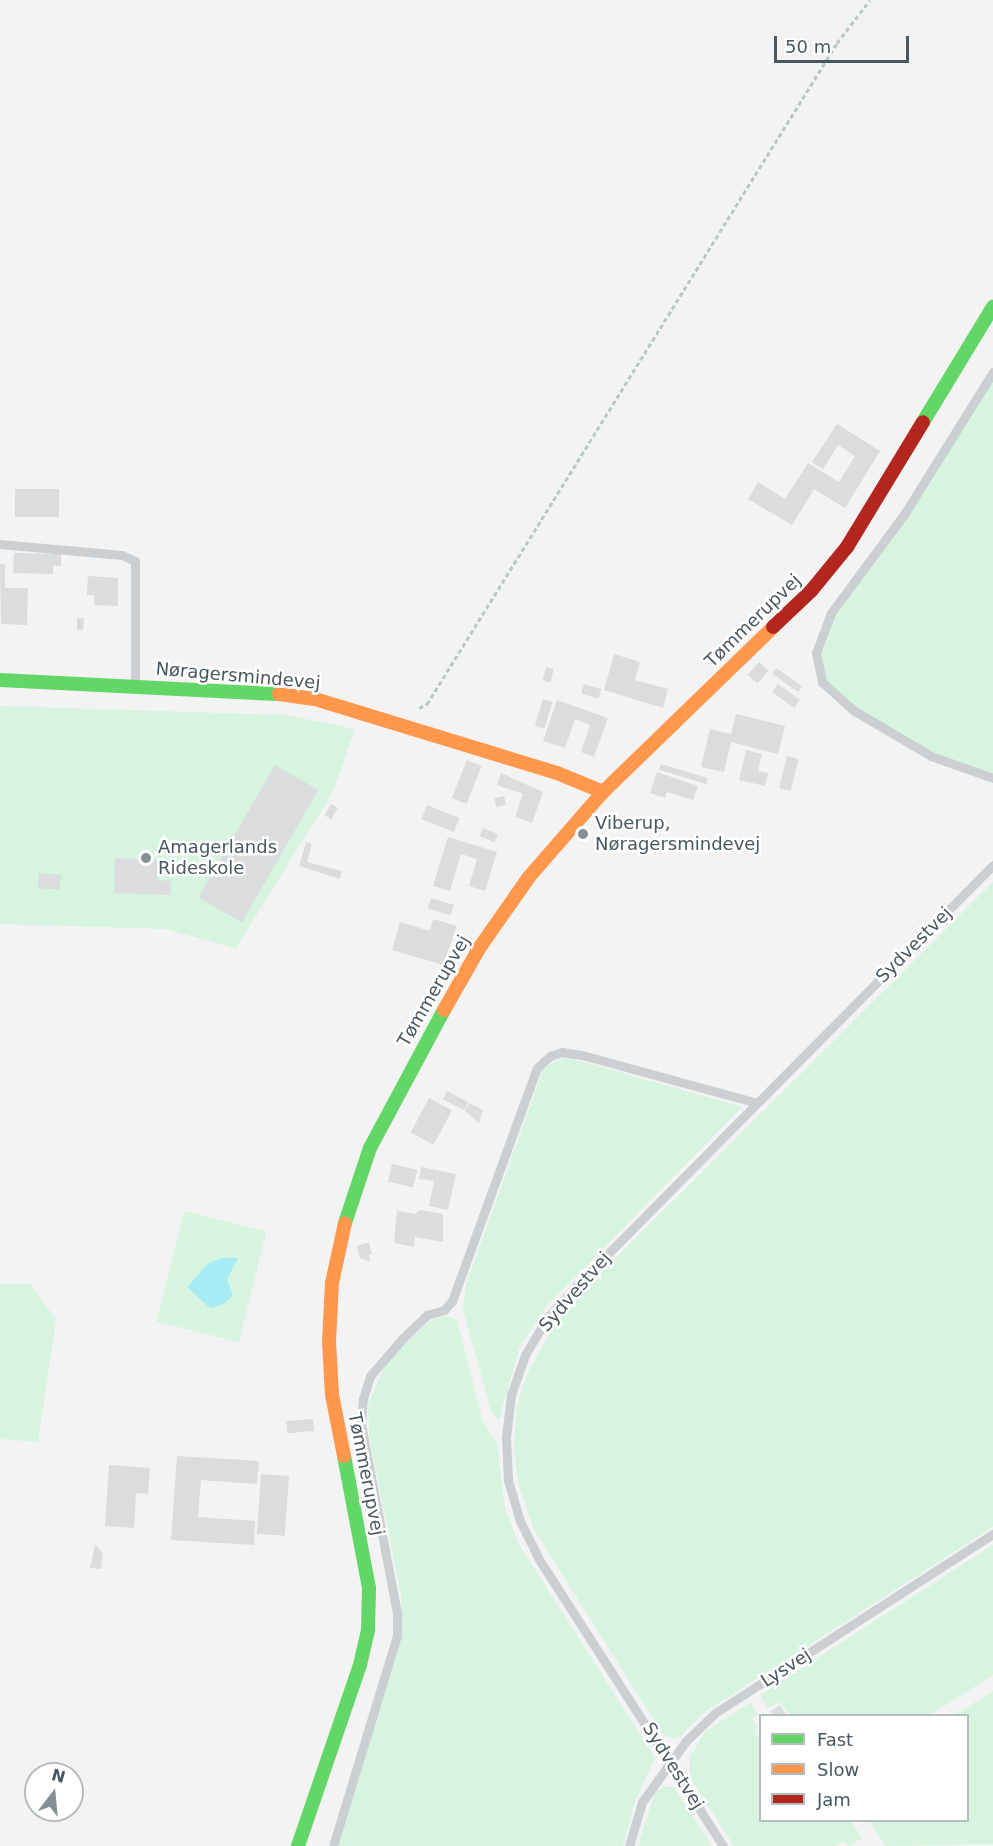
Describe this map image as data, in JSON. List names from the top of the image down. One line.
{"streets":{"street":["Tømmerupvej","Nøragersmindevej"],"lane":["Sydvestvej","Lysvej"]},"crossings":[["Tømmerupvej","Nøragersmindevej"],["Sydvestvej","Lysvej"]],"places":["Viberup, Nøragersmindevej","Amagerlands Rideskole"],"legend":["Fast","Slow","Jam"],"scale_bar":"50 m","north":"top"}
